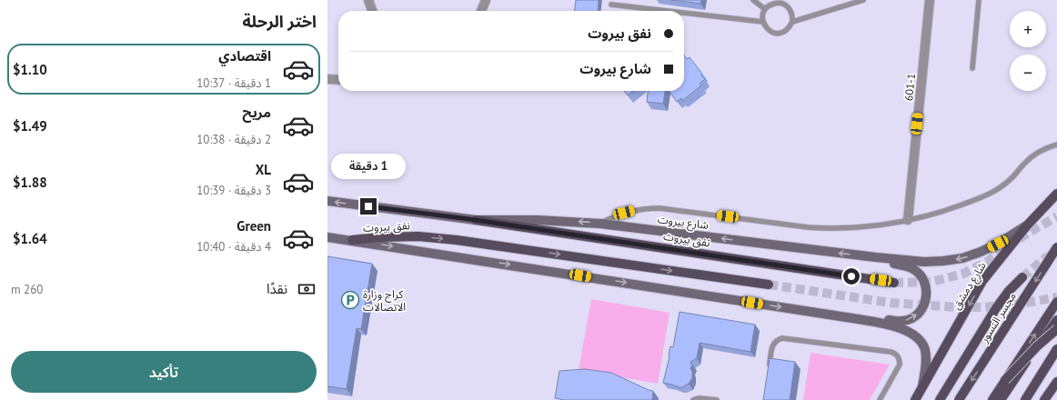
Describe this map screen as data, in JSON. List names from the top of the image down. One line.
{"streets":{"main road":["شارع بيروت","نفق بيروت","شارع دمشق","مجسر النسور"],"street":["601-1"]},"crossings":[["شارع بيروت","نفق بيروت"],["شارع بيروت","شارع دمشق"]],"places":{"parking":["كراج وزارة الاتصالات"]},"page":{"heading":"اختر الرحلة","map_buttons":["+","−"],"banner":["نفق بيروت","شارع بيروت"],"list":[{"name":"اقتصادي","note":"1 دقيقة · 10:37","value":"$1.10"},{"name":"مريح","note":"2 دقيقة · 10:38","value":"$1.49"},{"name":"XL","note":"3 دقيقة · 10:39","value":"$1.88"},{"name":"Green","note":"4 دقيقة · 10:40","value":"$1.64"}],"bubble":"1 دقيقة","pay":["نقدًا","260 m"],"buttons":"تأكيد"}}
